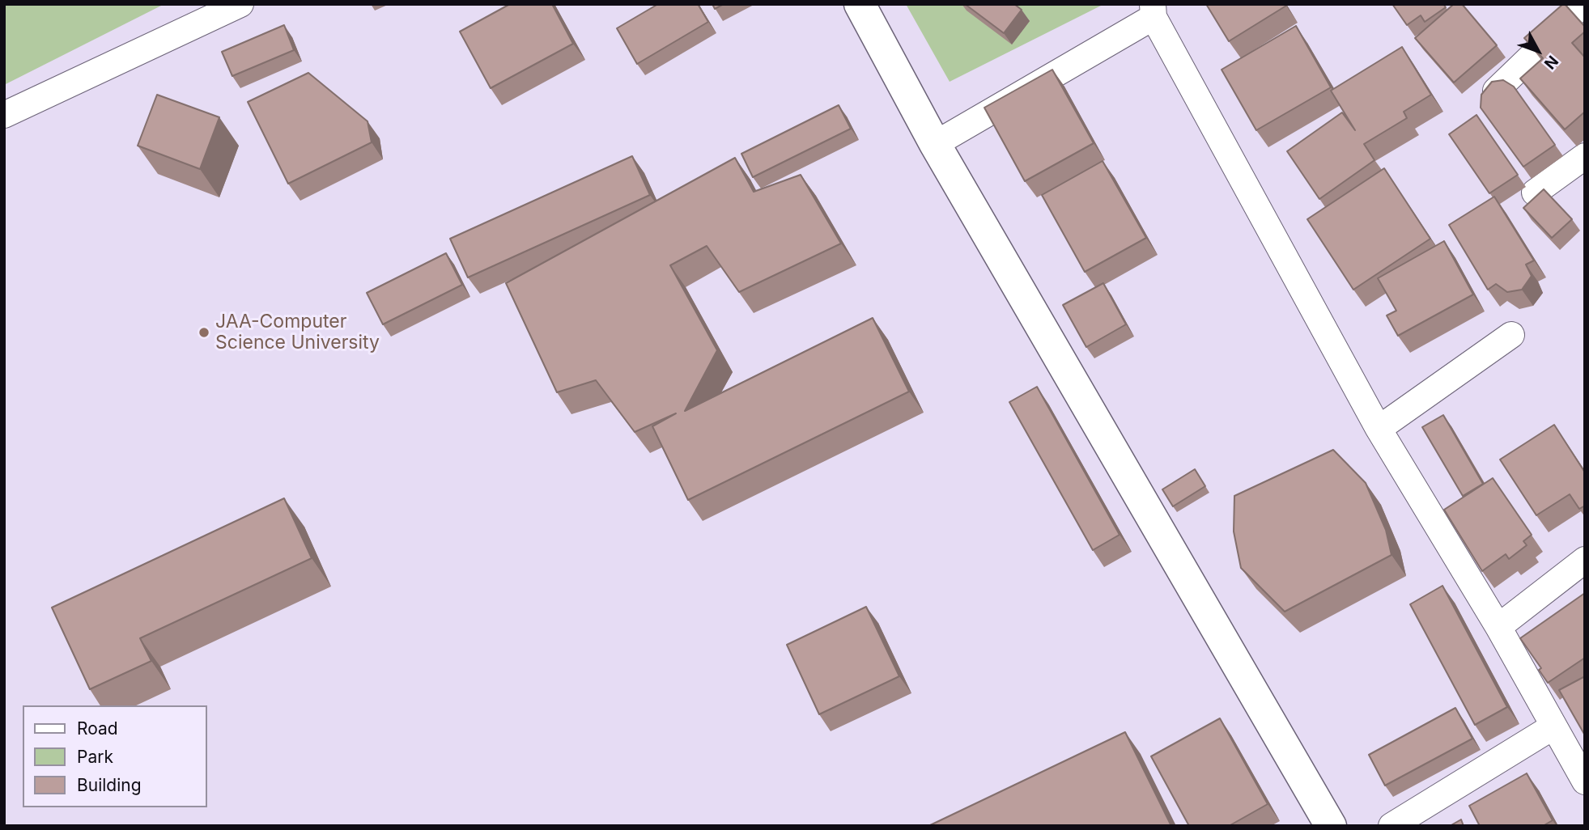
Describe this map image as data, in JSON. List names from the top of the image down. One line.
{"places":["JAA-Computer Science University"],"legend":["Road","Park","Building"],"north":"bottom right"}
